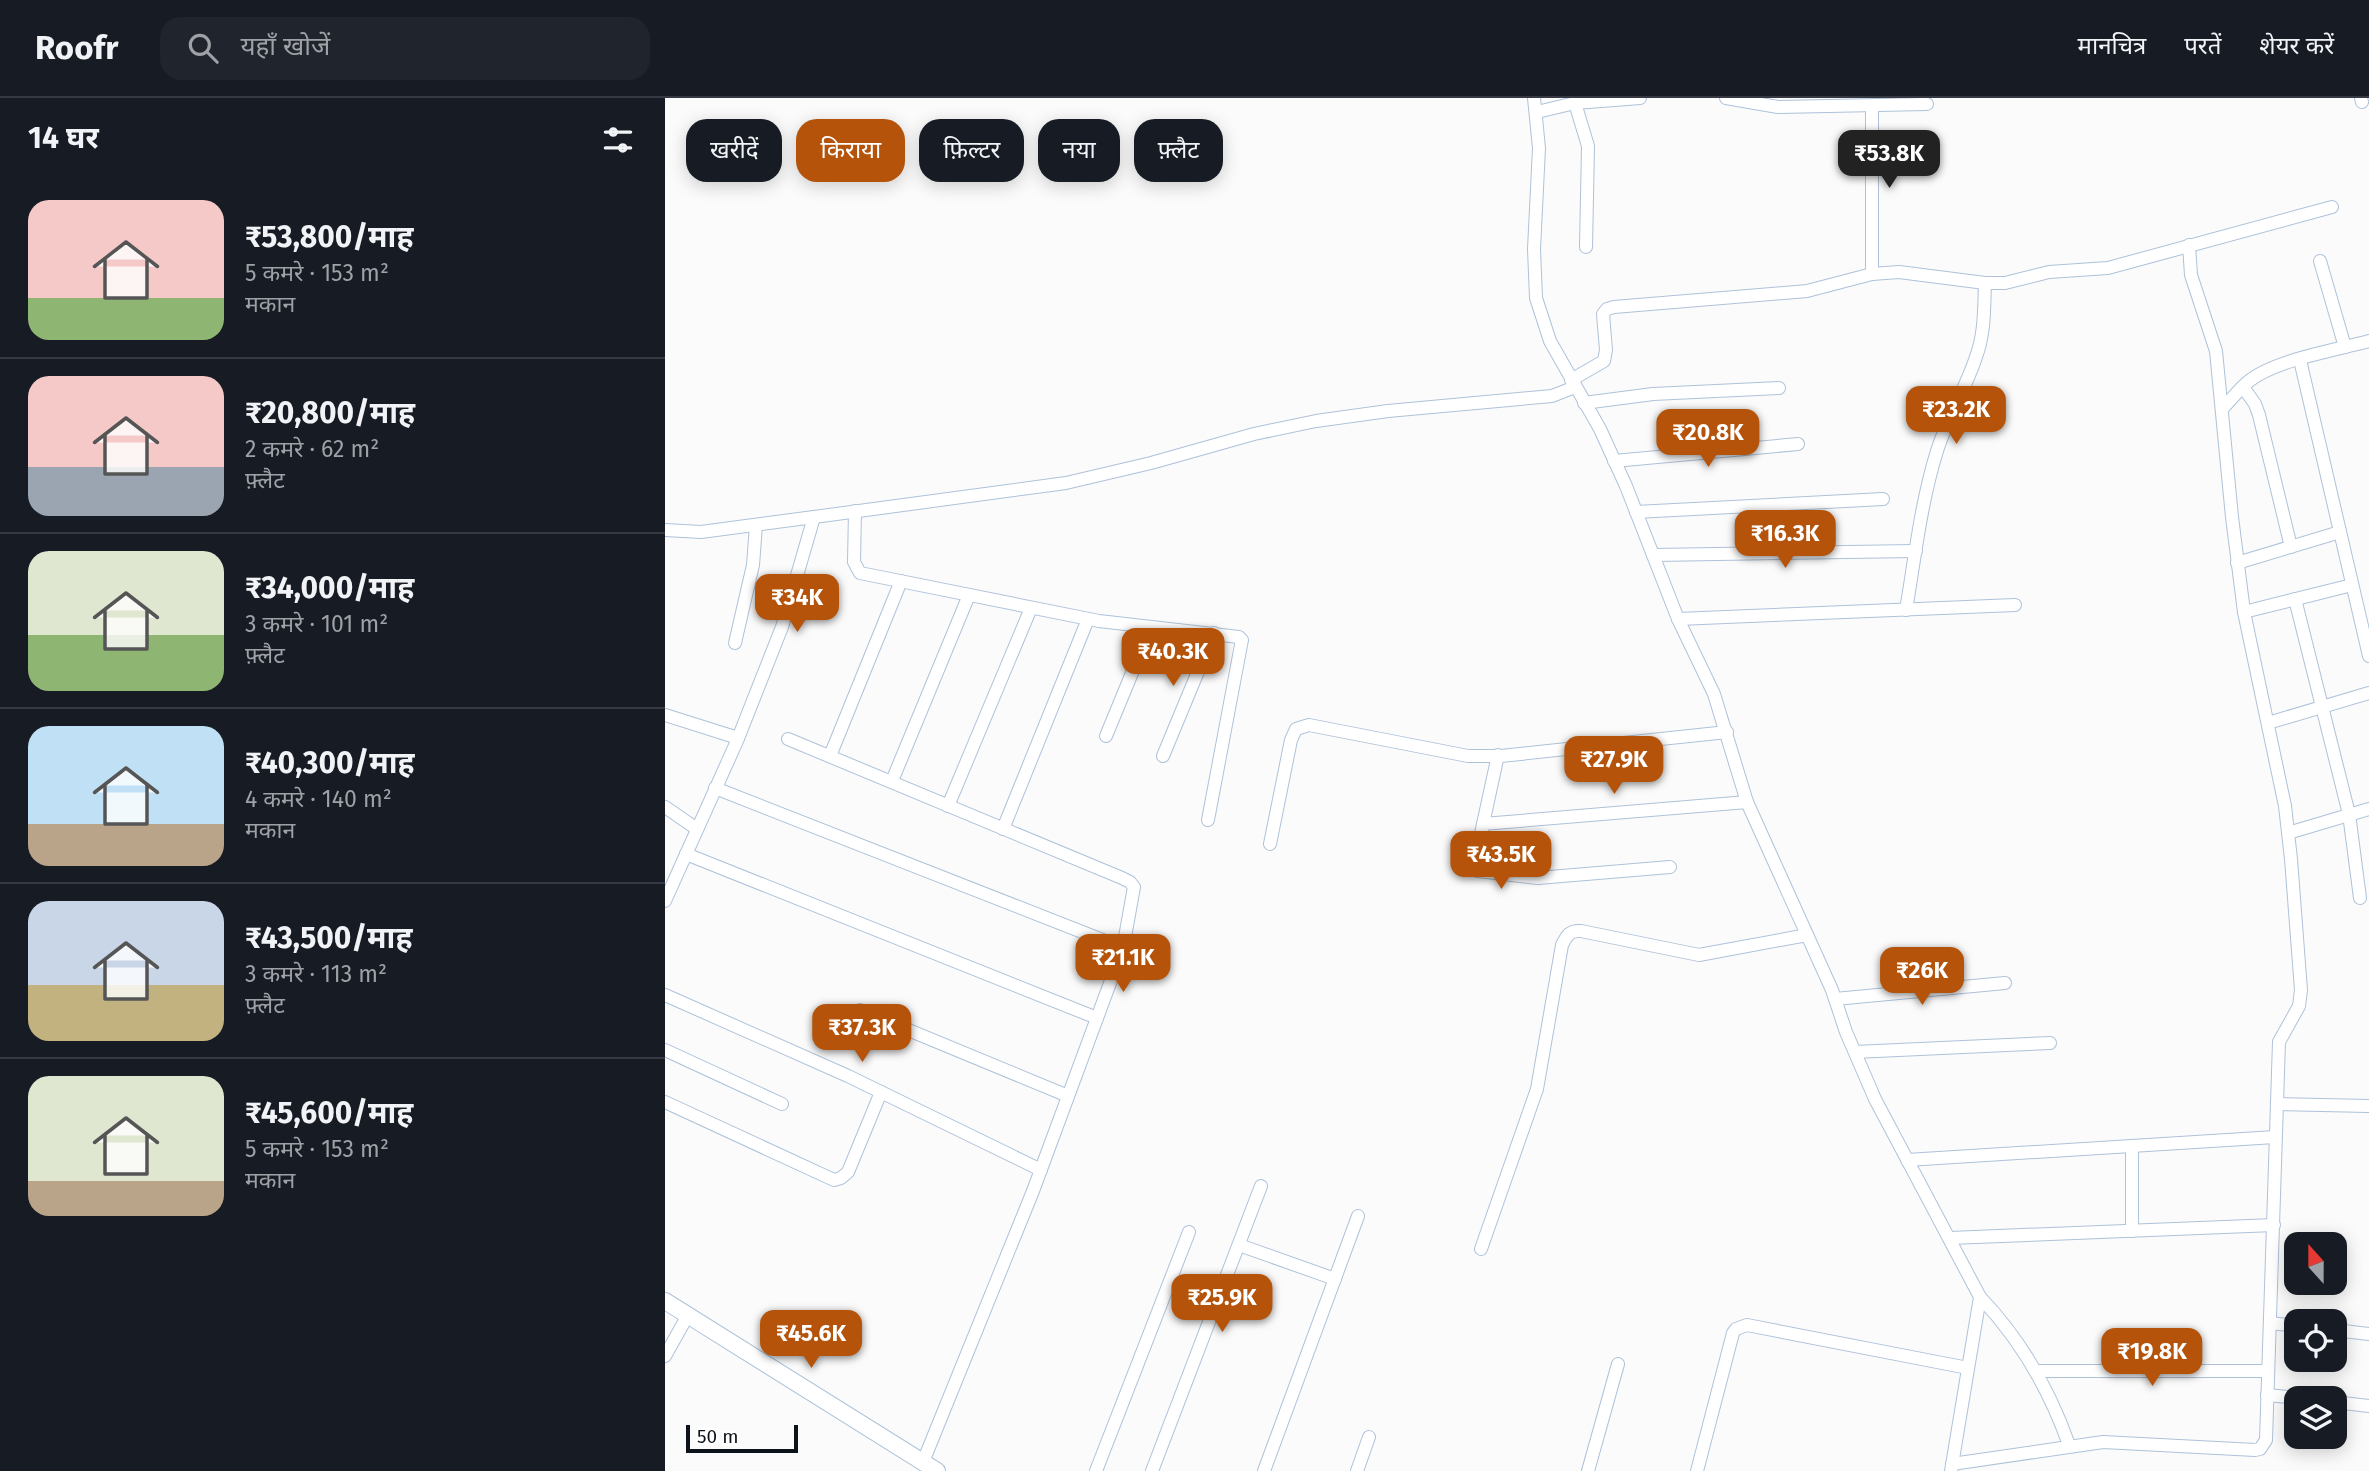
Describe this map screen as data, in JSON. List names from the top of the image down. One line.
{"scale_bar":"50 m","north":"top","page":{"header":"Roofr","search":"यहाँ खोजें","nav":["मानचित्र","परतें","शेयर करें"],"heading":"14 घर","chip":["खरीदें","किराया","फ़िल्टर","नया","फ़्लैट"],"price":["₹53.8K","₹23.2K","₹20.8K","₹16.3K","₹34K","₹40.3K","₹27.9K","₹43.5K","₹21.1K","₹26K","₹37.3K","₹25.9K","₹45.6K","₹19.8K"],"list":[{"name":"₹53,800/माह","note":"5 कमरे · 153 m² · मकान"},{"name":"₹20,800/माह","note":"2 कमरे · 62 m² · फ़्लैट"},{"name":"₹34,000/माह","note":"3 कमरे · 101 m² · फ़्लैट"},{"name":"₹40,300/माह","note":"4 कमरे · 140 m² · मकान"},{"name":"₹43,500/माह","note":"3 कमरे · 113 m² · फ़्लैट"},{"name":"₹45,600/माह","note":"5 कमरे · 153 m² · मकान"}],"scale":"50 m"}}
